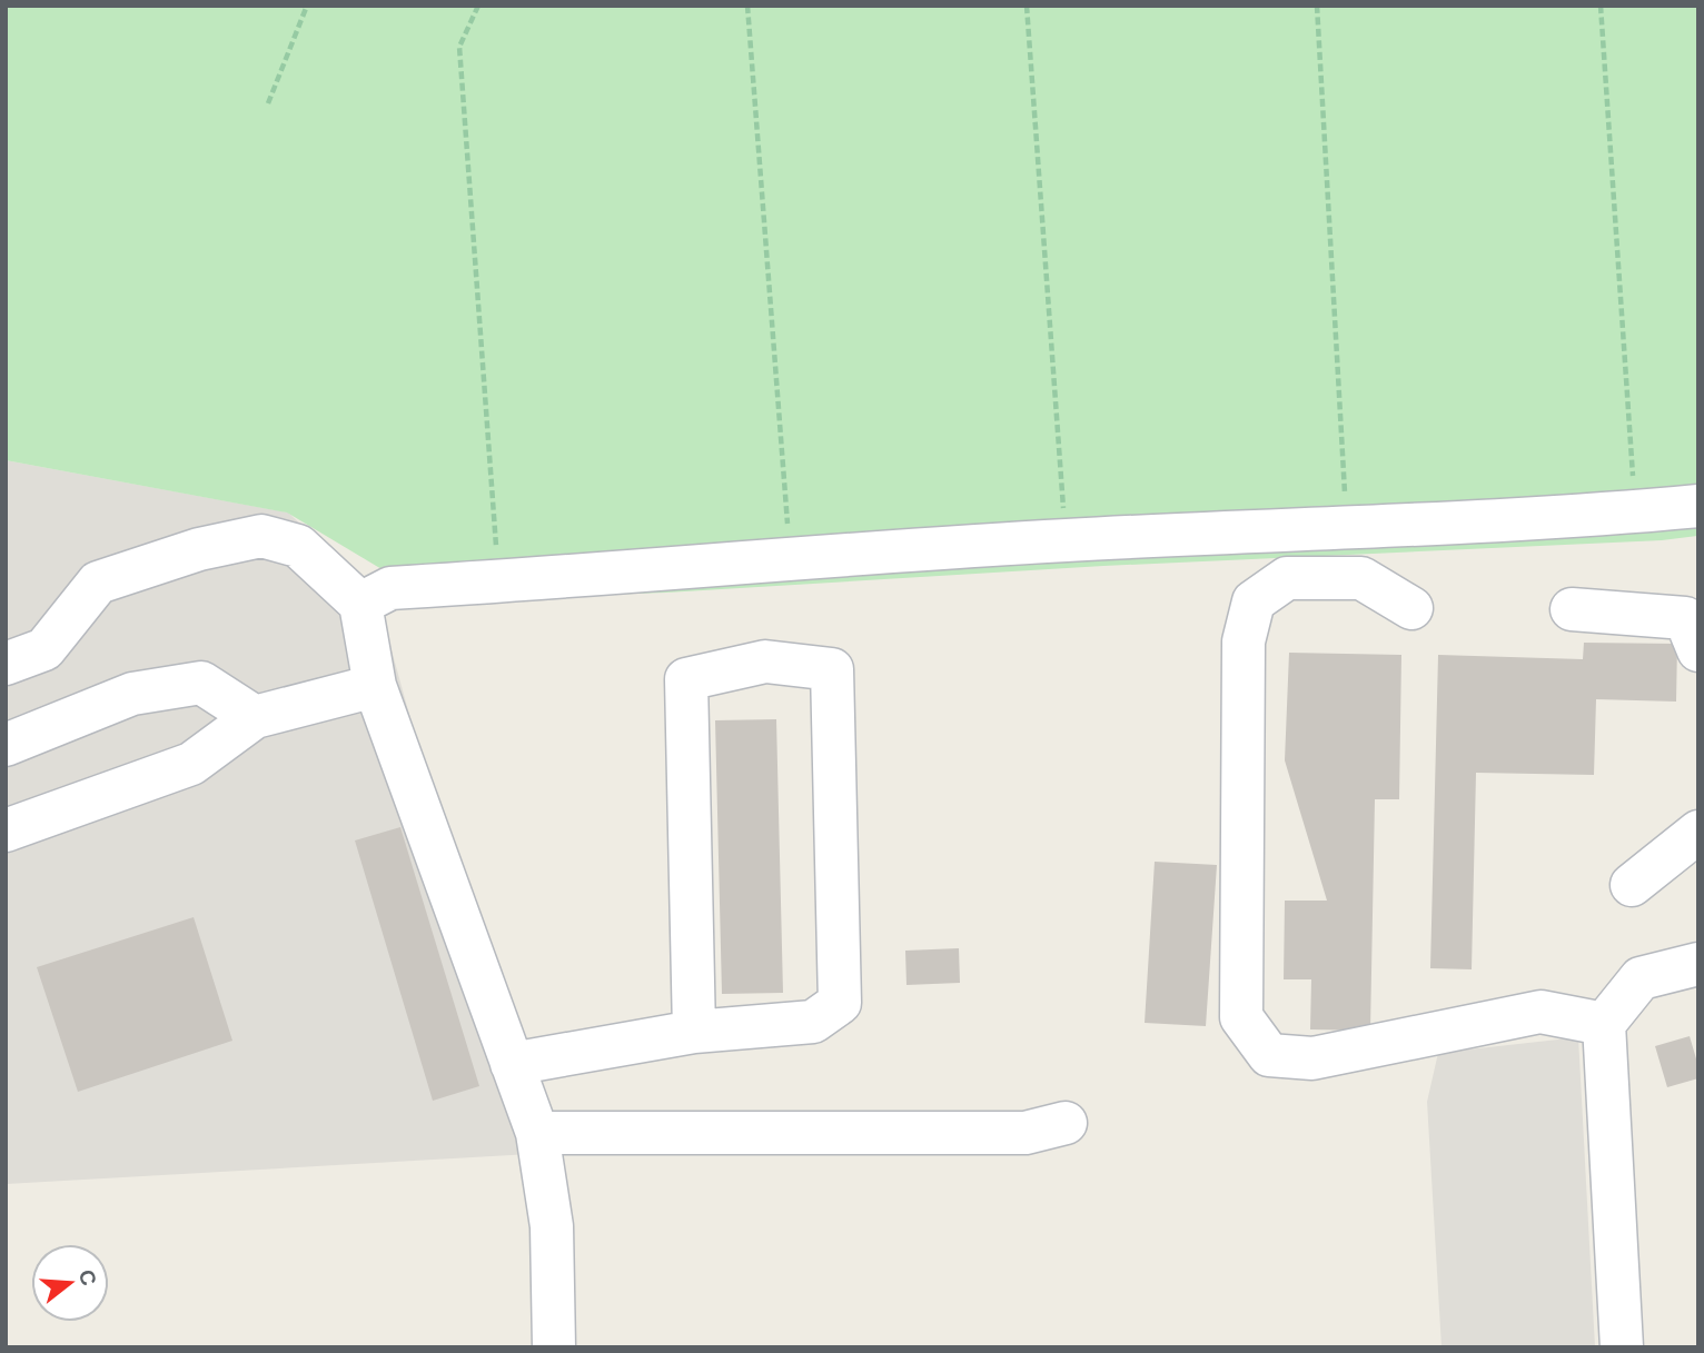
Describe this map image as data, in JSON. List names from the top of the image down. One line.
{"north":"right"}
